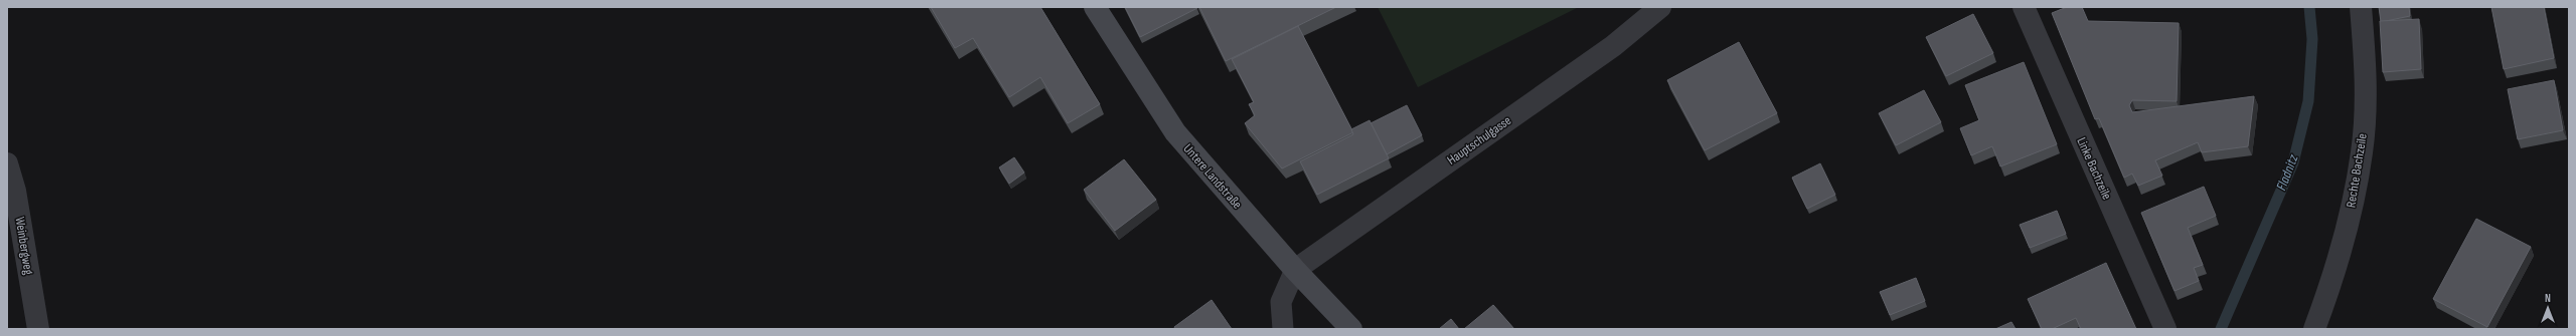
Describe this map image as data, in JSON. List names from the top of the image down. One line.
{"streets":{"street":["Hauptschulgasse","Linke Bachzeile","Rechte Bachzeile","Untere Landstraße","Weinbergweg"]},"crossings":[["Hauptschulgasse","Untere Landstraße"]],"water":["Fladnitz"],"north":"top"}
